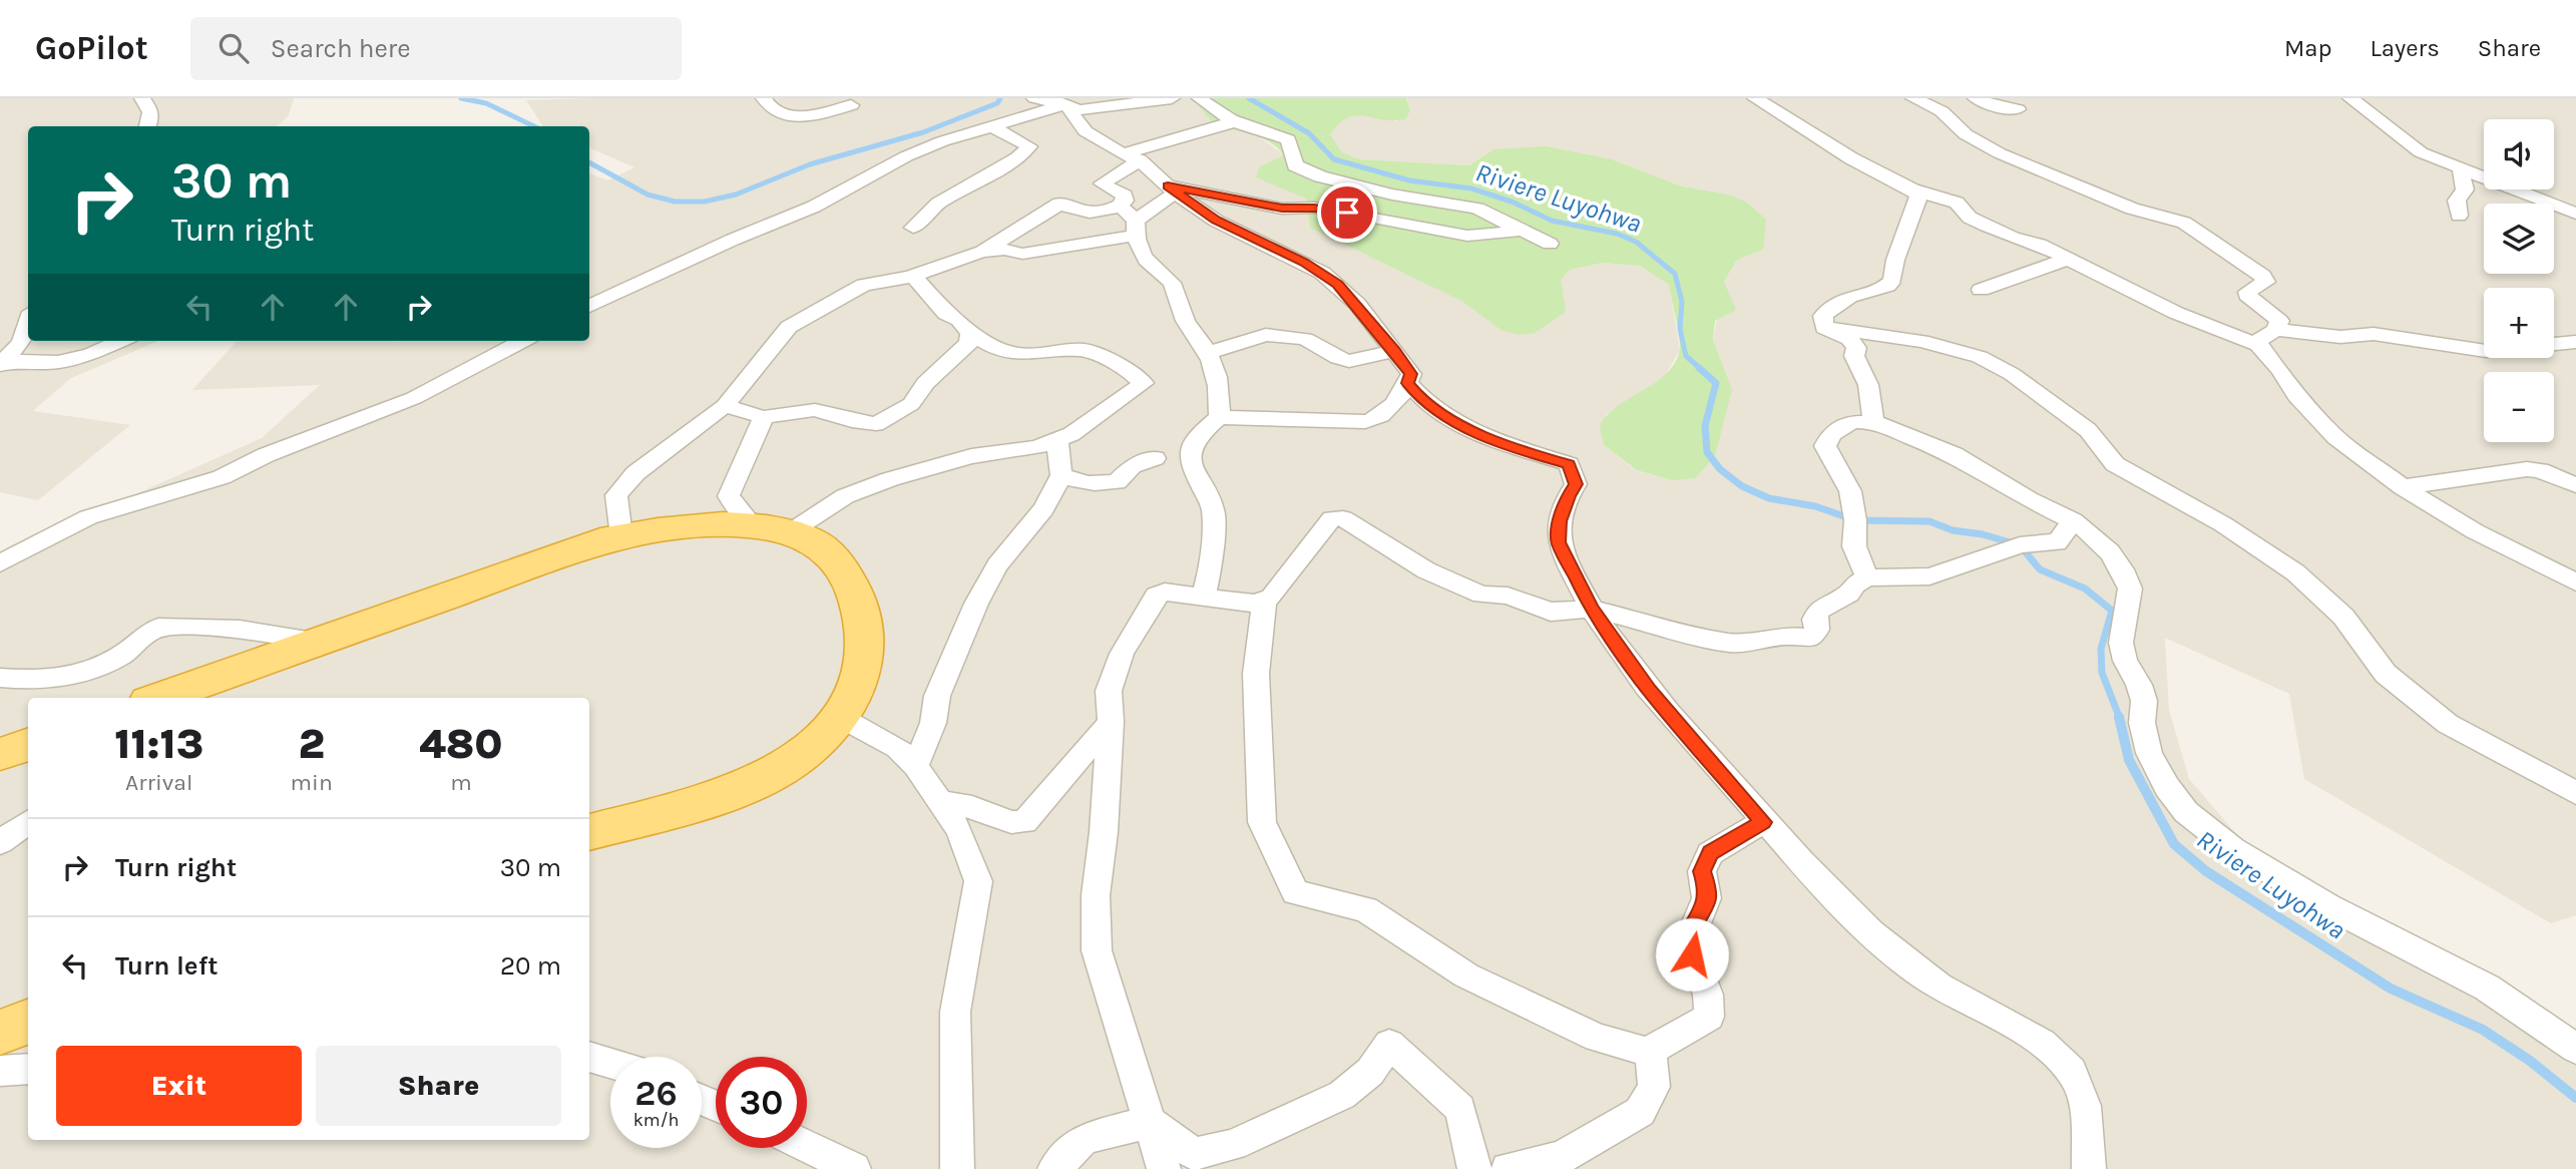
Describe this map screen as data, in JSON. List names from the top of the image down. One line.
{"water":["Riviere Luyohwa"],"page":{"header":"GoPilot","search":"Search here","nav":["Map","Layers","Share"],"map_buttons":["+","−"],"turn":["30 m","Turn right"],"eta":["11:13","Arrival","2","min","480","m"],"list":[{"name":"Turn right","value":"30 m"},{"name":"Turn left","value":"20 m"}],"buttons":["Exit","Share"],"speed":"26 km/h","limit":"30"}}
